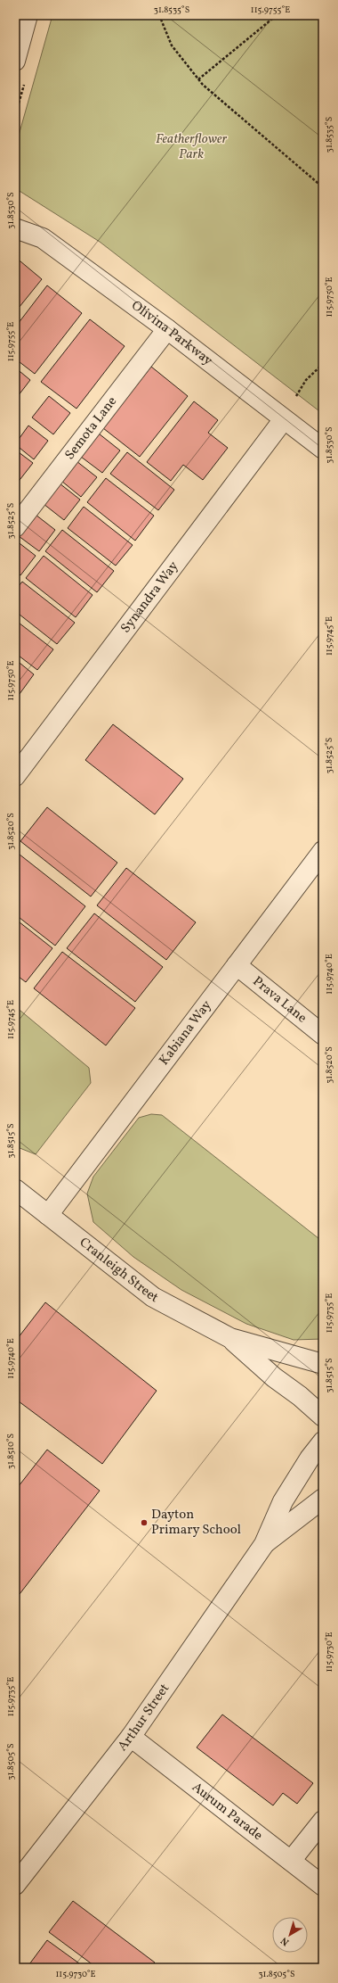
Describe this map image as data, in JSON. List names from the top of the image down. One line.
{"streets":{"street":["Olivina Parkway","Semota Lane","Synandra Way","Prava Lane","Kabiana Way","Cranleigh Street","Arthur Street","Aurum Parade"]},"crossings":[["Olivina Parkway","Semota Lane"],["Olivina Parkway","Synandra Way"],["Prava Lane","Kabiana Way"],["Kabiana Way","Cranleigh Street"],["Arthur Street","Aurum Parade"]],"parks":["Featherflower Park"],"places":["Dayton Primary School"],"north":"bottom left","coordinates":["31.8535°S","115.9755°E","31.8530°S","115.9750°E","31.8525°S","115.9745°E","31.8520°S","115.9740°E","31.8515°S","115.9735°E","31.8510°S","115.9730°E","31.8505°S"]}
